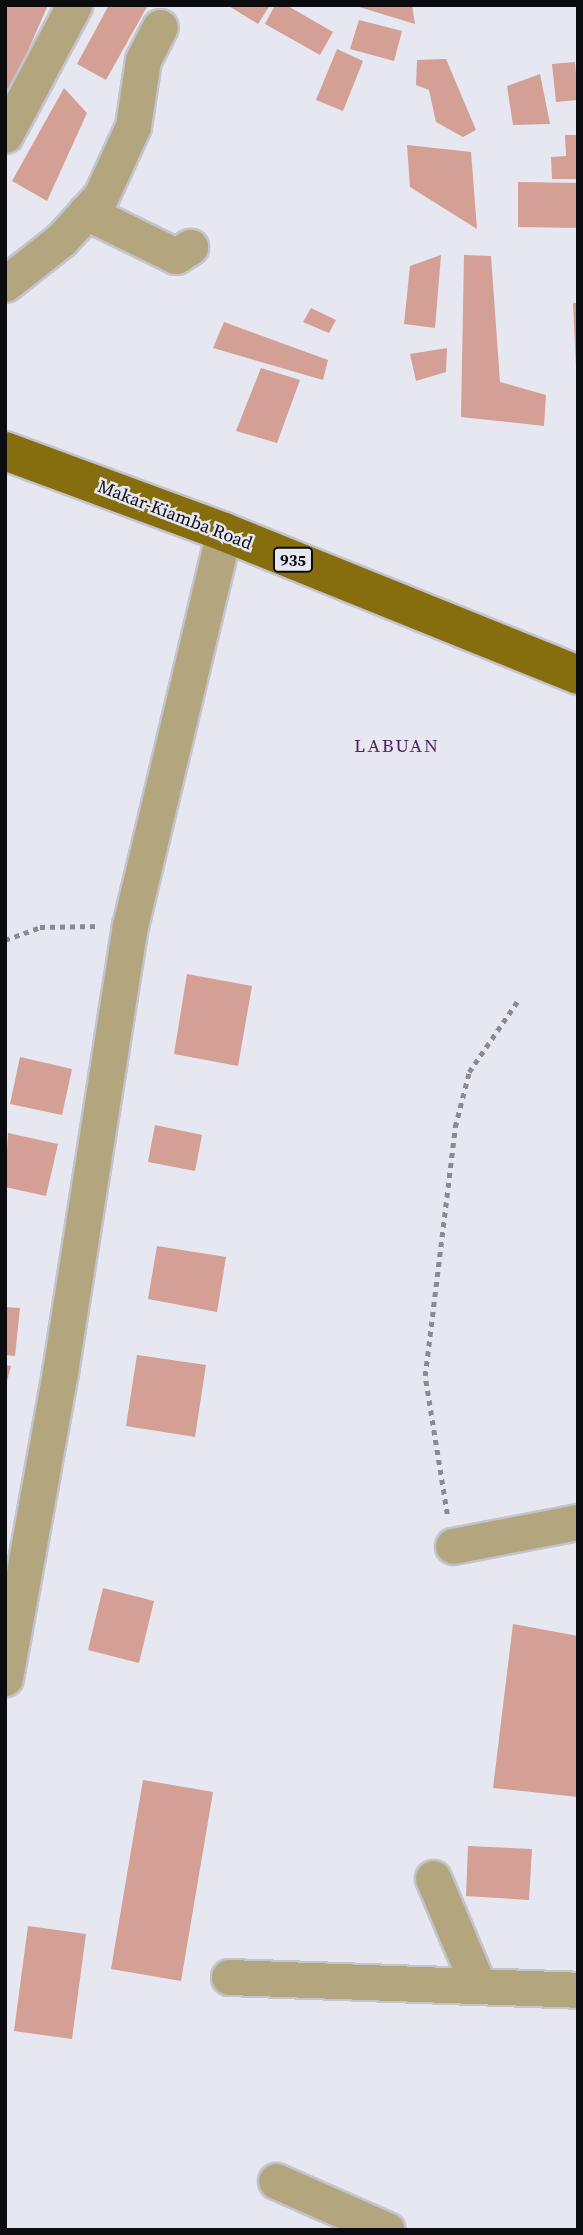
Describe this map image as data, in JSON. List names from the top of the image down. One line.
{"streets":{"main road":["Makar-Kiamba Road","935"]},"districts":["LABUAN"]}
